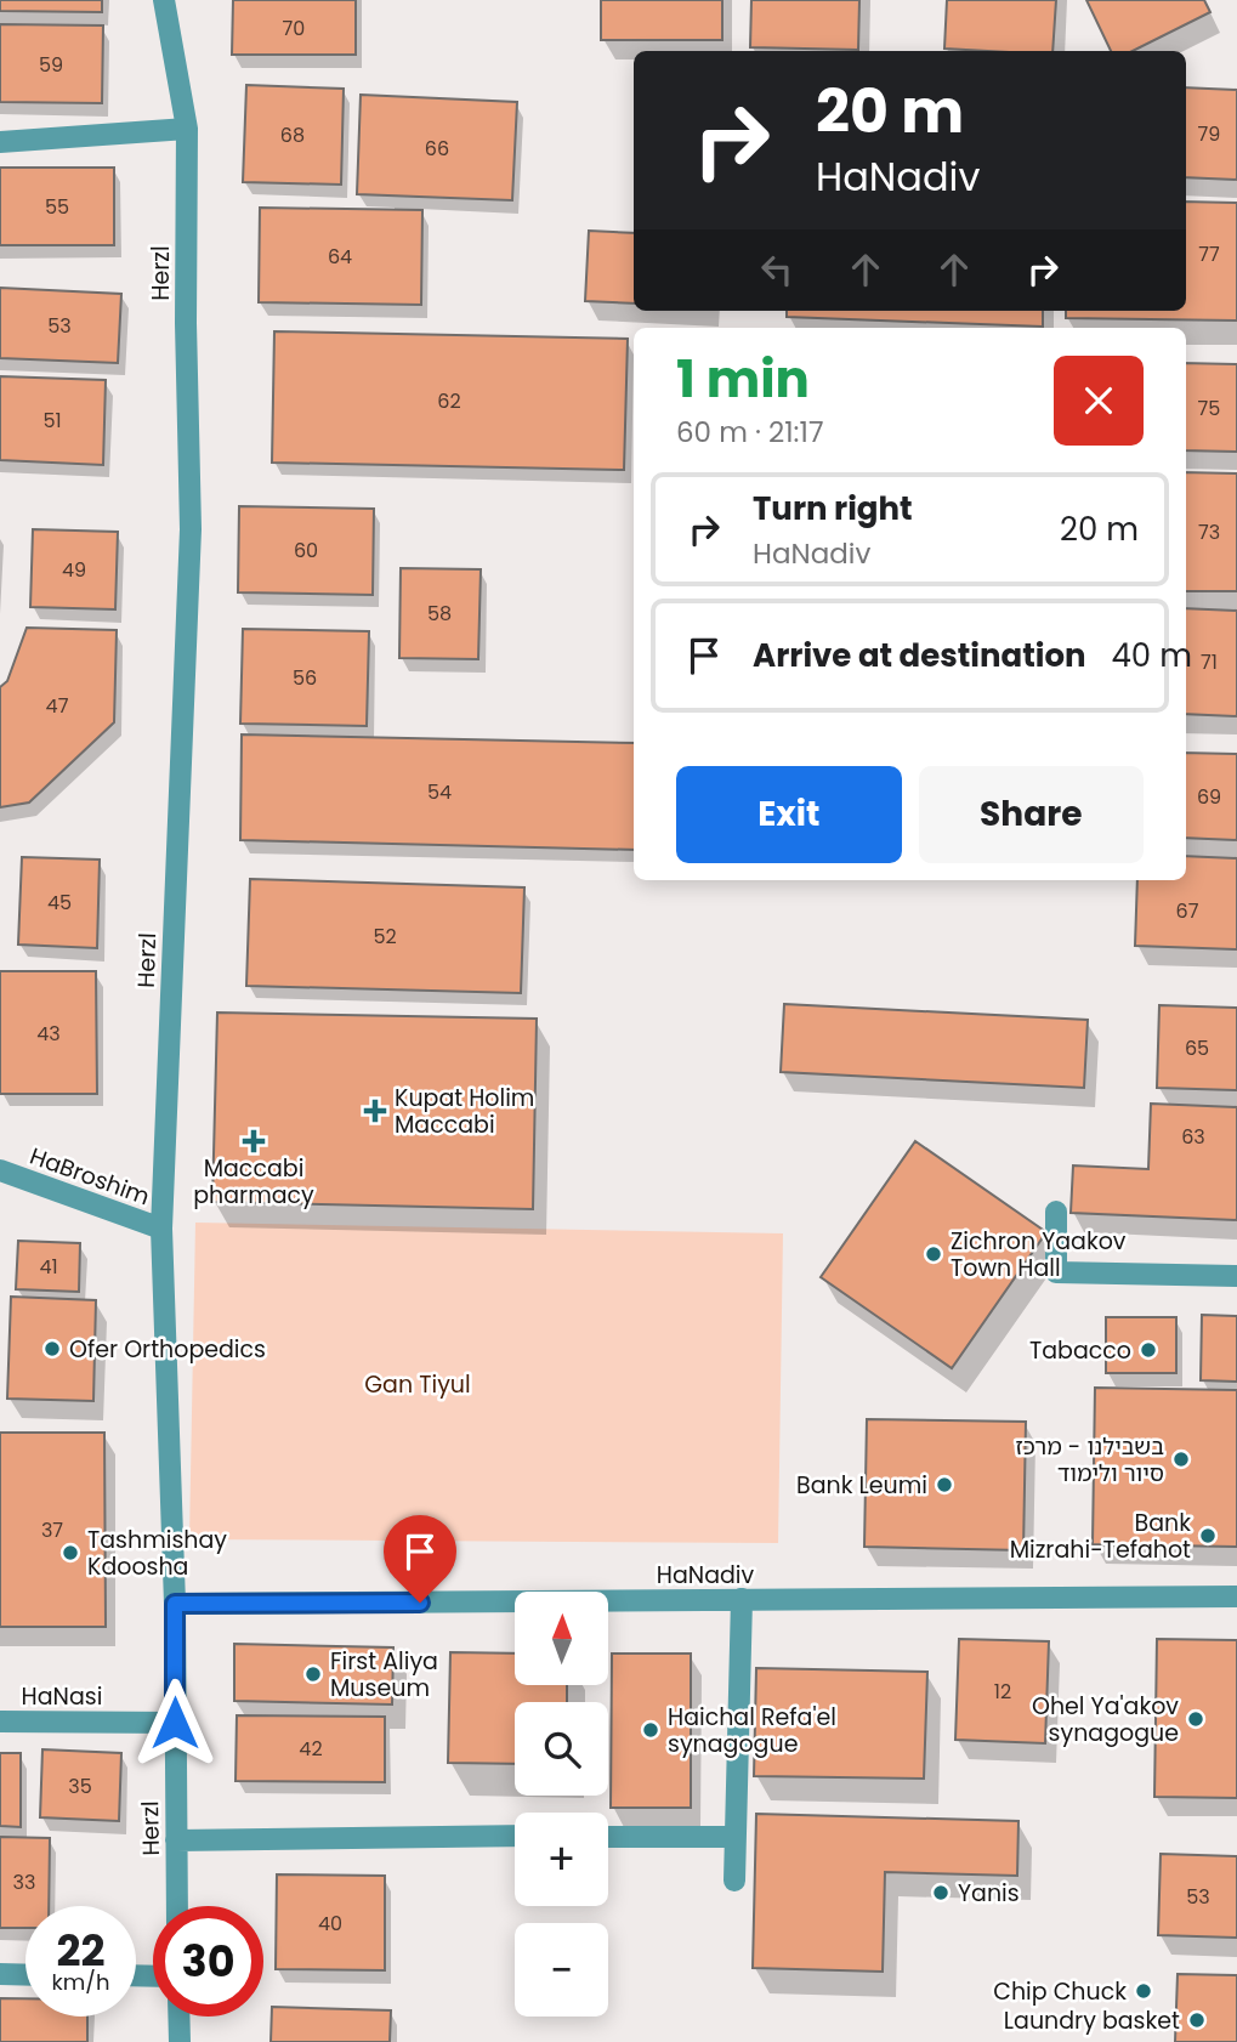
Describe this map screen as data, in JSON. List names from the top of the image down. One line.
{"streets":{"street":["Herzl","HaBroshim","HaNadiv","HaNasi"]},"crossings":[["Herzl","HaBroshim"],["Herzl","HaNadiv"],["Herzl","HaNasi"]],"parks":["Gan Tiyul"],"places":{"health":["Kupat Holim Maccabi","Maccabi pharmacy"],"other":["Zichron Yaakov Town Hall","Ofer Orthopedics","Tabacco","בשבילנו - מרכז סיור ולימוד","Bank Leumi","Bank Mizrahi-Tefahot","Tashmishay Kdoosha","First Aliya Museum","Ohel Ya'akov synagogue","Haichal Refa'el synagogue","Yanis","Chip Chuck","Laundry basket"]},"house_numbers":["70","59","79","68","66","55","77","64","53","62","75","51","73","60","49","58","71","56","47","54","69","45","67","52","43","65","63","41","37","12","42","35","33","53","40"],"north":"top","page":{"turn":["20 m","HaNadiv"],"heading":["1 min","60 m · 21:17"],"list":[{"name":"Turn right","note":"HaNadiv","value":"20 m"},{"name":"Arrive at destination","value":"40 m"}],"buttons":["Exit","Share"],"map_buttons":["+","−"],"speed":"22 km/h","limit":"30"}}
